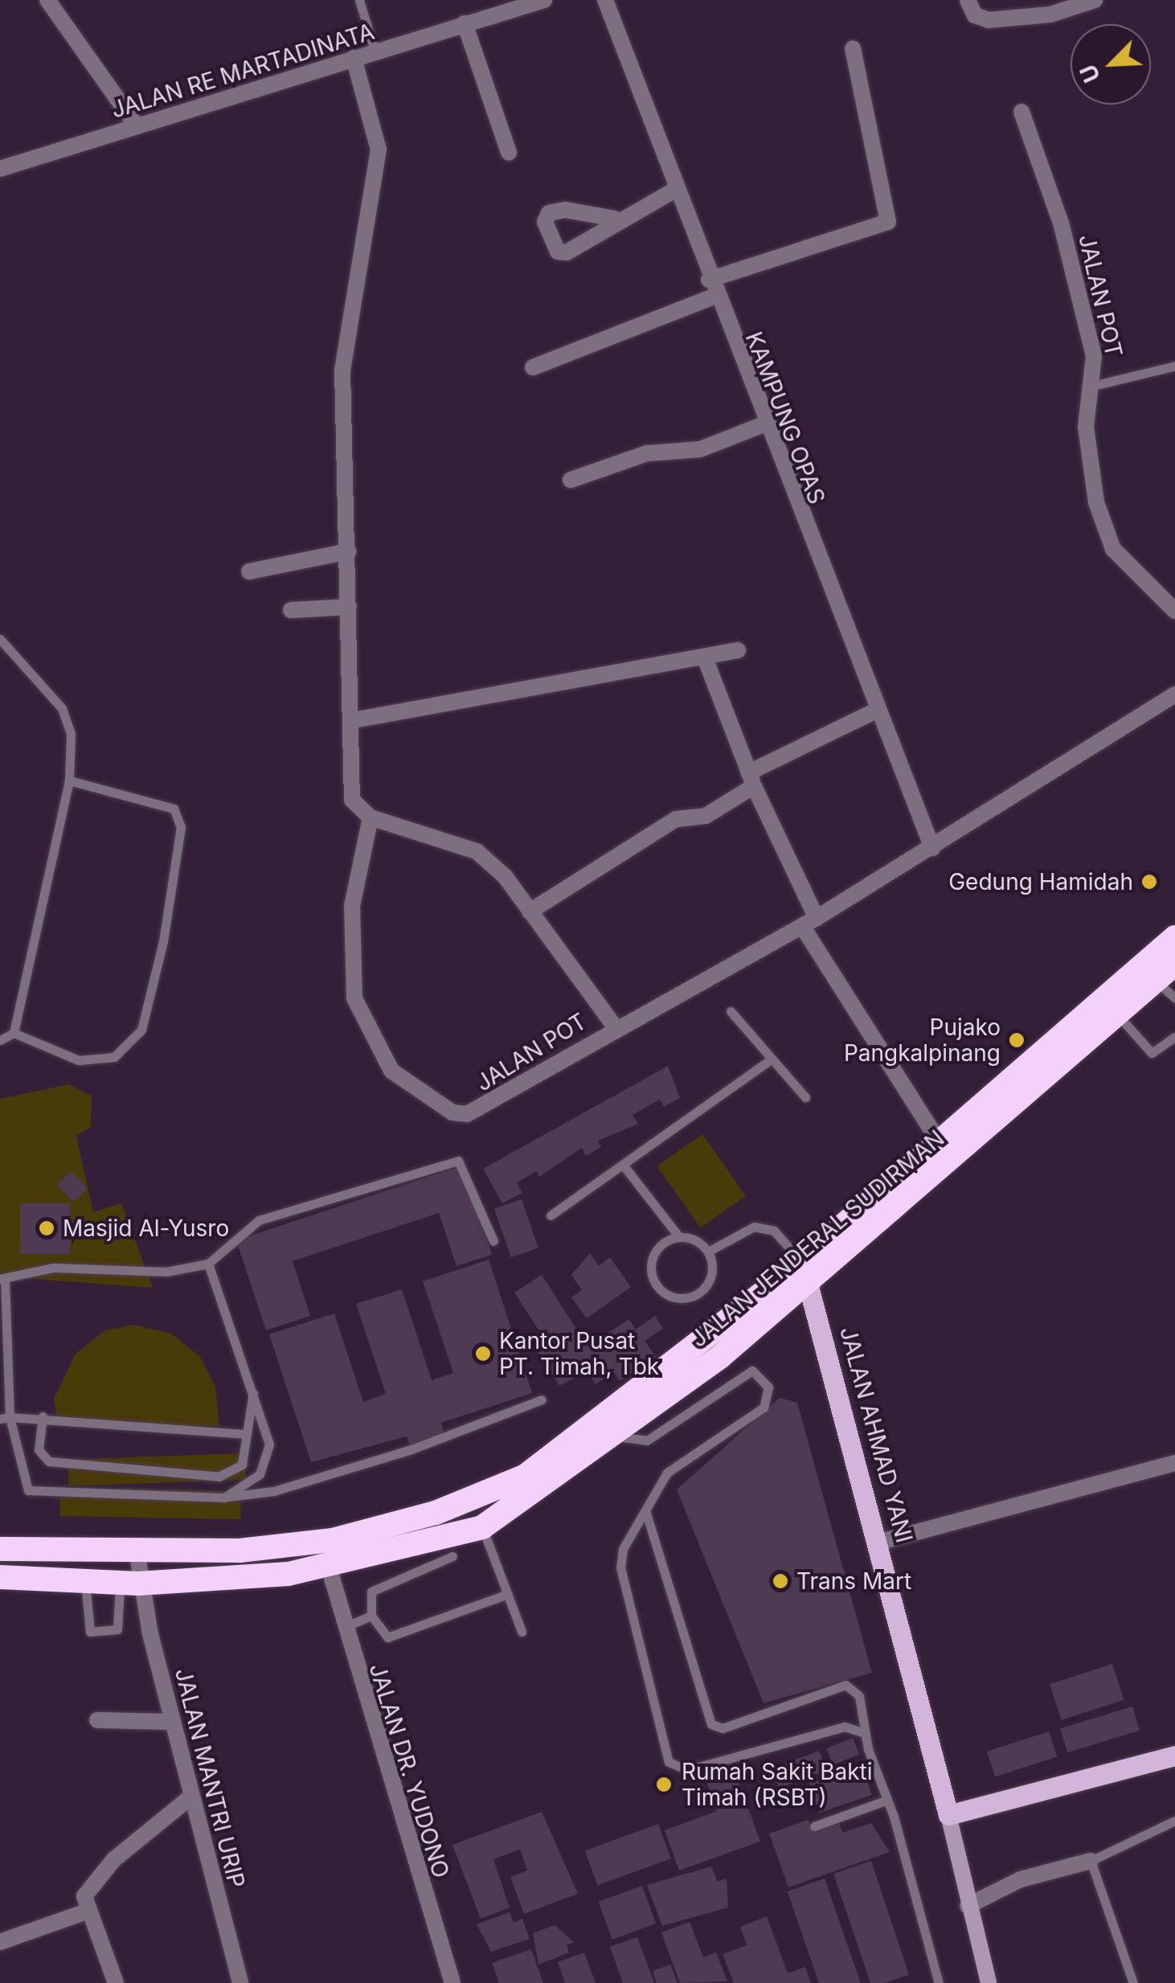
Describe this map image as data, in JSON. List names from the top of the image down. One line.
{"streets":{"highway":["JALAN JENDERAL SUDIRMAN"],"main road":["JALAN AHMAD YANI"],"street":["JALAN RE MARTADINATA","JALAN POT","KAMPUNG OPAS","JALAN DR. YUDONO","JALAN MANTRI URIP"]},"crossings":[["JALAN POT","KAMPUNG OPAS"],["JALAN JENDERAL SUDIRMAN","JALAN AHMAD YANI"],["JALAN JENDERAL SUDIRMAN","JALAN DR. YUDONO"],["JALAN JENDERAL SUDIRMAN","JALAN MANTRI URIP"]],"places":["Gedung Hamidah","Pujako Pangkalpinang","Masjid Al-Yusro","Kantor Pusat PT. Timah, Tbk","Trans Mart","Rumah Sakit Bakti Timah (RSBT)"],"north":"bottom left"}
